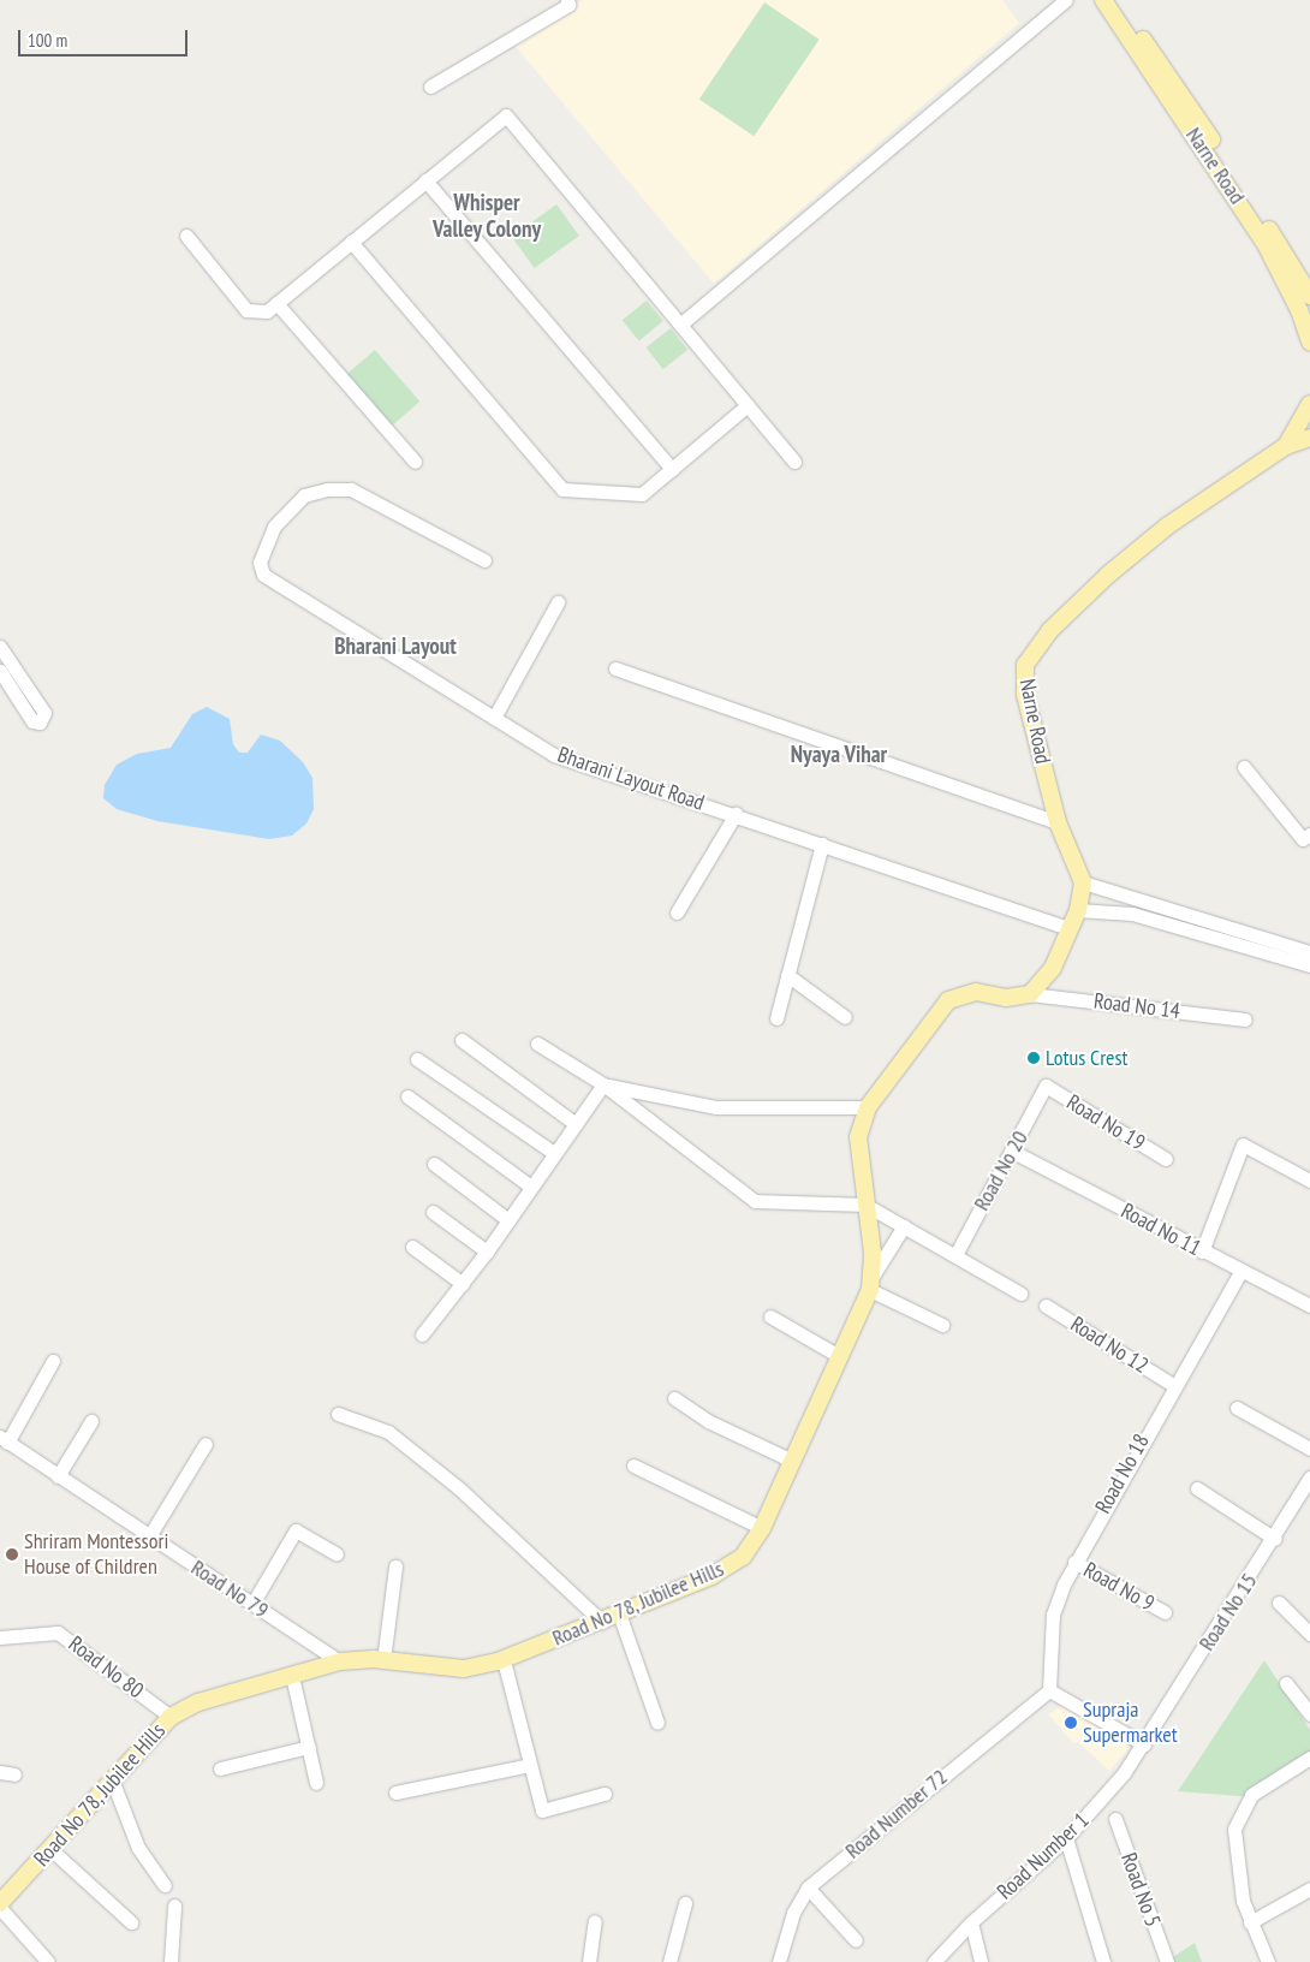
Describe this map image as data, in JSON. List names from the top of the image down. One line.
{"streets":{"main road":["Narne Road","Road No 78, Jubilee Hills"],"street":["Bharani Layout Road","Road No 14","Road No 19","Road No 20","Road No 11","Road No 12","Road No 18","Road No 9","Road No 79","Road No 15","Road No 80","Road Number 72","Road Number 1","Road No 5"]},"crossings":[["Narne Road","Bharani Layout Road"],["Narne Road","Road No 14"],["Narne Road","Road No 78, Jubilee Hills"],["Road No 14","Road No 78, Jubilee Hills"],["Road No 19","Road No 20"],["Road No 20","Road No 11"],["Road No 11","Road No 18"],["Road No 12","Road No 18"],["Road No 18","Road No 9"],["Road No 18","Road Number 72"],["Road No 79","Road No 78, Jubilee Hills"],["Road No 78, Jubilee Hills","Road No 80"],["Road No 15","Road Number 1"]],"districts":["Whisper Valley Colony","Bharani Layout","Nyaya Vihar"],"places":["Lotus Crest","Shriram Montessori House of Children","Supraja Supermarket"],"scale_bar":"100 m"}
